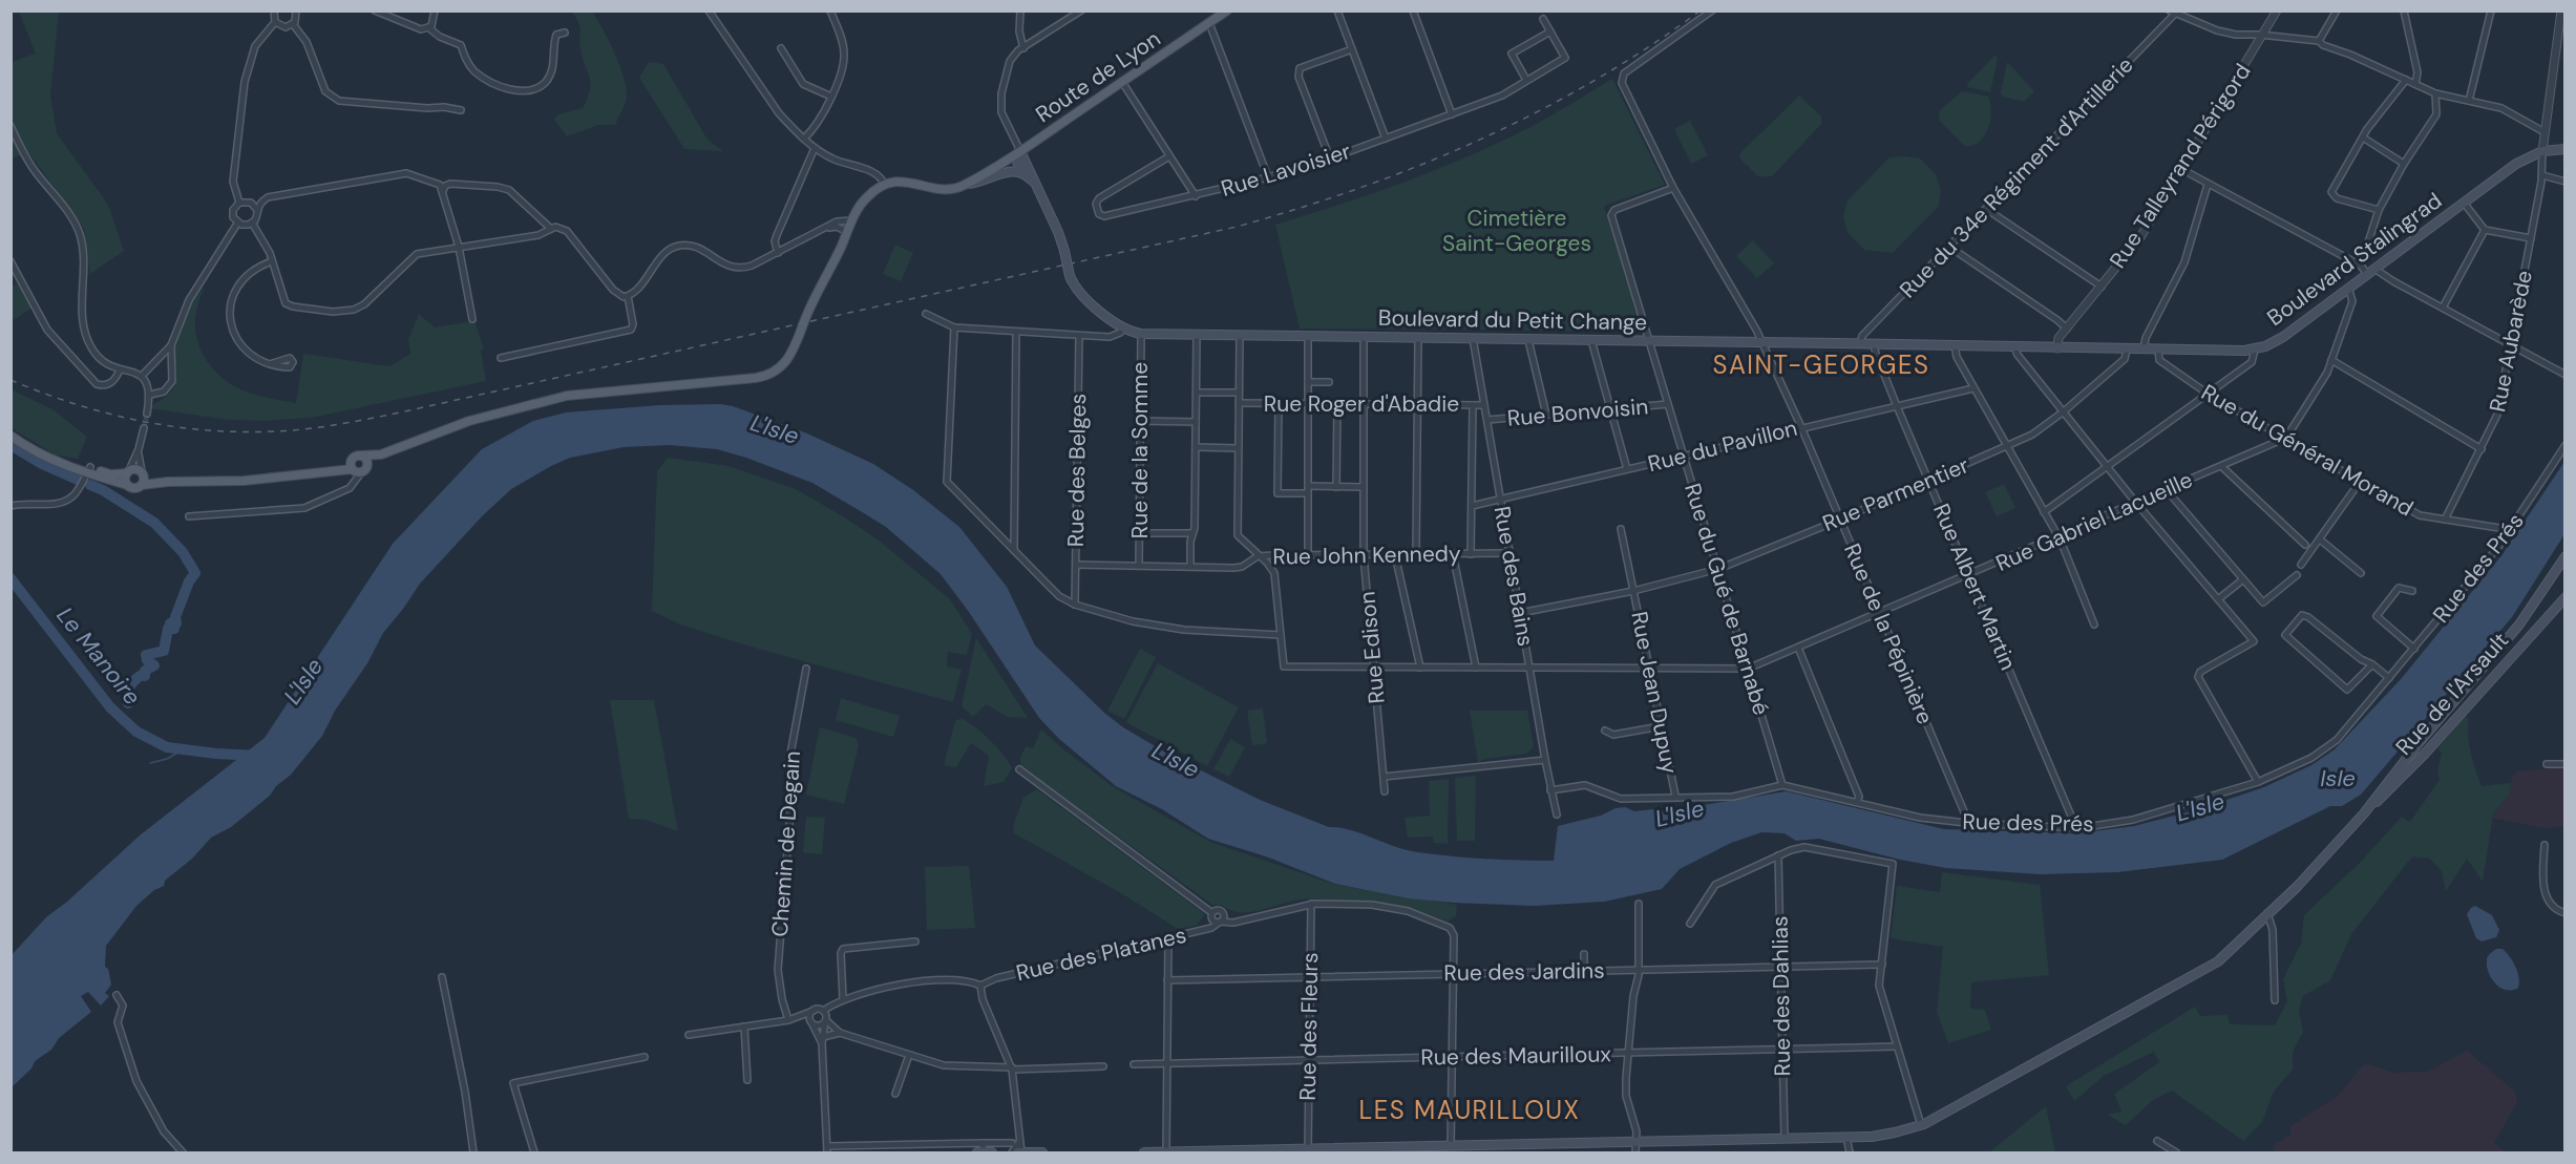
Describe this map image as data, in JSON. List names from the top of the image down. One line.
{"streets":{"main road":["Route de Lyon","Boulevard Stalingrad","Boulevard du Petit Change","Rue de l'Arsault"],"street":["Rue Talleyrand Périgord","Rue Lavoisier","Rue du 34e Régiment d'Artillerie","Rue Aubarède","Rue Roger d'Abadie","Rue Bonvoisin","Rue du Pavillon","Rue de la Somme","Rue du Général Morand","Rue des Belges","Rue Parmentier","Rue Gabriel Lacueille","Rue John Kennedy","Rue des Prés","Rue des Bains","Rue Albert Martin","Rue du Gué de Barnabé","Rue de la Pépinière","Rue Edison","Rue Jean Dupuy","Chemin de Degain","Rue des Platanes","Rue des Jardins","Rue des Dahlias","Rue des Fleurs","Rue des Maurilloux"]},"crossings":[["Route de Lyon","Boulevard du Petit Change"],["Rue Talleyrand Périgord","Boulevard du Petit Change"],["Rue du 34e Régiment d'Artillerie","Boulevard du Petit Change"],["Boulevard Stalingrad","Boulevard du Petit Change"],["Boulevard Stalingrad","Rue Aubarède"],["Boulevard Stalingrad","Rue du Général Morand"],["Boulevard Stalingrad","Rue Parmentier"],["Boulevard du Petit Change","Rue de la Somme"],["Boulevard du Petit Change","Rue des Bains"],["Boulevard du Petit Change","Rue Albert Martin"],["Boulevard du Petit Change","Rue du Gué de Barnabé"],["Boulevard du Petit Change","Rue de la Pépinière"],["Boulevard du Petit Change","Rue Edison"],["Rue Aubarède","Rue du Général Morand"],["Rue Roger d'Abadie","Rue des Bains"],["Rue Roger d'Abadie","Rue Edison"],["Rue Bonvoisin","Rue des Bains"],["Rue Bonvoisin","Rue du Gué de Barnabé"],["Rue du Pavillon","Rue des Bains"],["Rue du Pavillon","Rue Albert Martin"],["Rue du Pavillon","Rue du Gué de Barnabé"],["Rue du Pavillon","Rue de la Pépinière"],["Rue de la Somme","Rue John Kennedy"],["Rue du Général Morand","Rue Gabriel Lacueille"],["Rue du Général Morand","Rue des Prés"],["Rue des Belges","Rue John Kennedy"],["Rue Parmentier","Rue des Bains"],["Rue Parmentier","Rue Albert Martin"],["Rue Parmentier","Rue du Gué de Barnabé"],["Rue Parmentier","Rue de la Pépinière"],["Rue Parmentier","Rue Jean Dupuy"],["Rue Gabriel Lacueille","Rue Albert Martin"],["Rue Gabriel Lacueille","Rue du Gué de Barnabé"],["Rue Gabriel Lacueille","Rue de la Pépinière"],["Rue John Kennedy","Rue des Bains"],["Rue John Kennedy","Rue Edison"],["Rue des Prés","Rue des Bains"],["Rue des Prés","Rue Albert Martin"],["Rue des Prés","Rue du Gué de Barnabé"],["Rue des Prés","Rue de la Pépinière"],["Rue des Prés","Rue Jean Dupuy"],["Rue du Gué de Barnabé","Rue de la Pépinière"],["Rue des Platanes","Rue des Jardins"],["Rue des Platanes","Rue des Fleurs"],["Rue des Jardins","Rue des Dahlias"],["Rue des Jardins","Rue des Fleurs"],["Rue des Dahlias","Rue des Maurilloux"],["Rue des Fleurs","Rue des Maurilloux"]],"districts":["SAINT-GEORGES","LES MAURILLOUX"],"water":["L'Isle","Le Manoire","Isle"],"parks":["Cimetière Saint-Georges"]}
